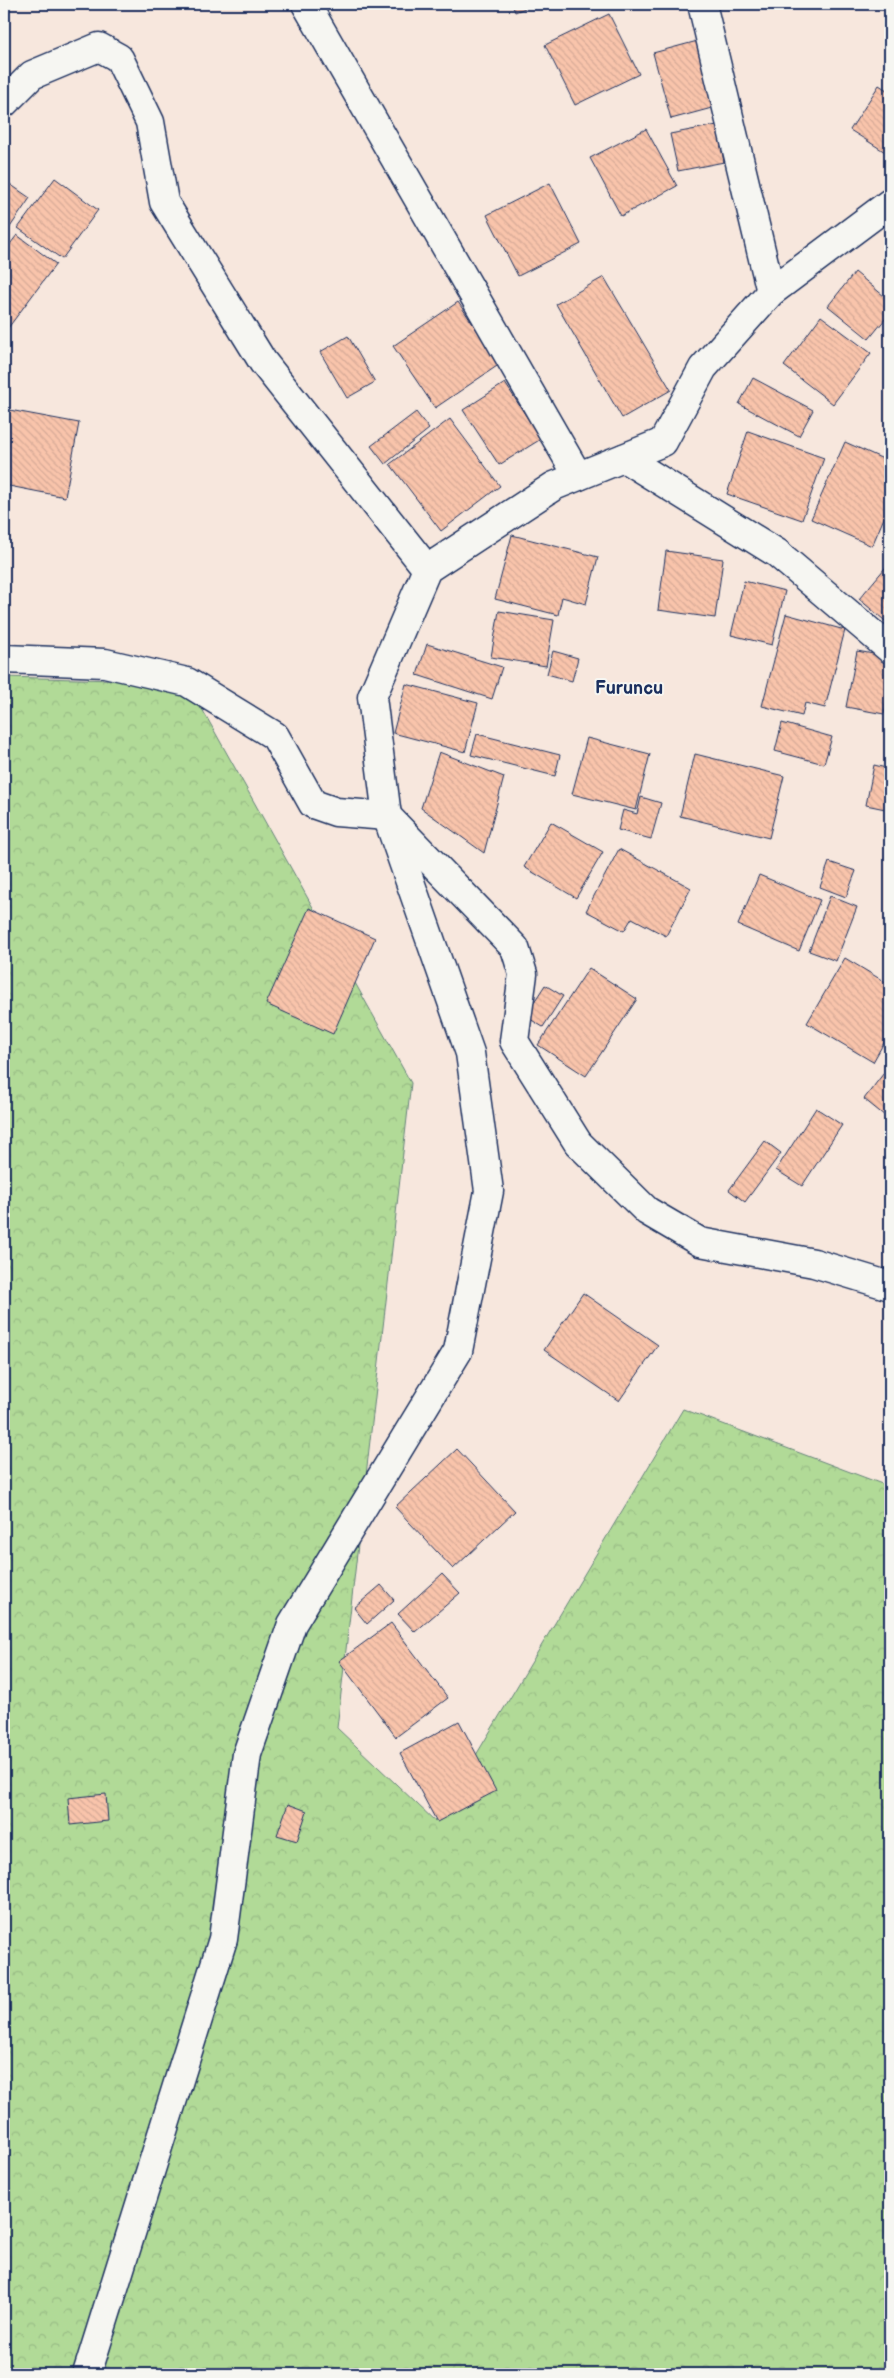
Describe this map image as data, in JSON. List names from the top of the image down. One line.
{"districts":["Furuncu"]}
